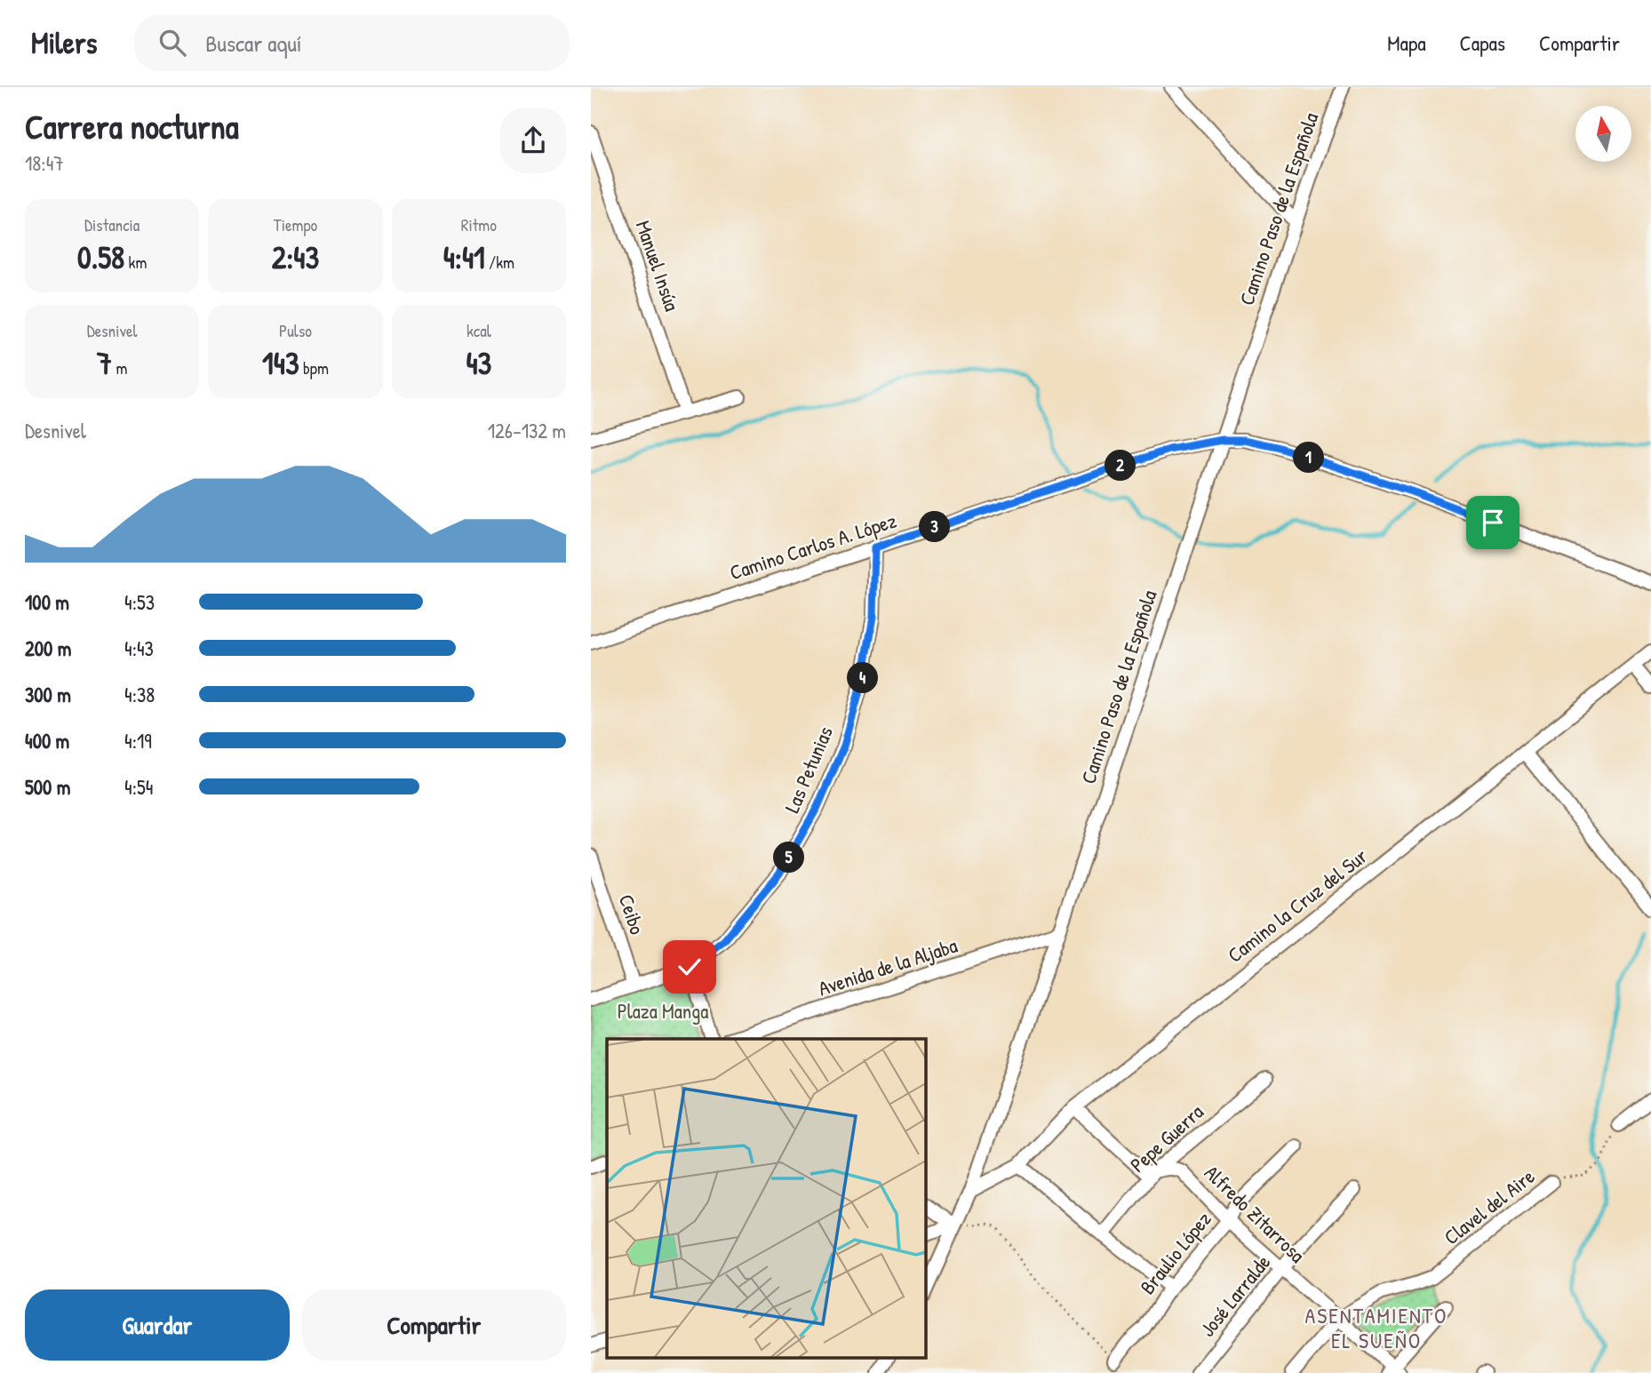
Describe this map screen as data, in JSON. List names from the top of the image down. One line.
{"streets":{"street":["Camino Paso de la Española","Manuel Insúa","Camino Carlos A. López","Las Petunias","Camino la Cruz del Sur","Ceibo","Avenida de la Aljaba","Pepe Guerra","Clavel del Aire","Alfredo Zitarrosa","Braulio López","José Larralde"]},"crossings":[["Camino Paso de la Española","Camino Carlos A. López"],["Camino Paso de la Española","Camino la Cruz del Sur"],["Camino Paso de la Española","Avenida de la Aljaba"],["Camino Carlos A. López","Las Petunias"],["Pepe Guerra","Alfredo Zitarrosa"],["Clavel del Aire","Alfredo Zitarrosa"],["Alfredo Zitarrosa","Braulio López"],["Alfredo Zitarrosa","José Larralde"]],"districts":["ASENTAMIENTO EL SUEÑO"],"parks":["Plaza Manga"],"north":"top","page":{"header":"Milers","search":"Buscar aquí","nav":["Mapa","Capas","Compartir"],"heading":["Carrera nocturna","18:47"],"stats":[["Distancia","0.58 km"],["Tiempo","2:43"],["Ritmo","4:41 /km"],["Desnivel","7 m"],["Pulso","143 bpm"],["kcal","43"]],"chart":["Desnivel","126–132 m"],"pins":["1","2","3","4","5"],"list":[{"name":"100 m","note":"4:53"},{"name":"200 m","note":"4:43"},{"name":"300 m","note":"4:38"},{"name":"400 m","note":"4:19"},{"name":"500 m","note":"4:54"}],"buttons":["Guardar","Compartir"]}}
